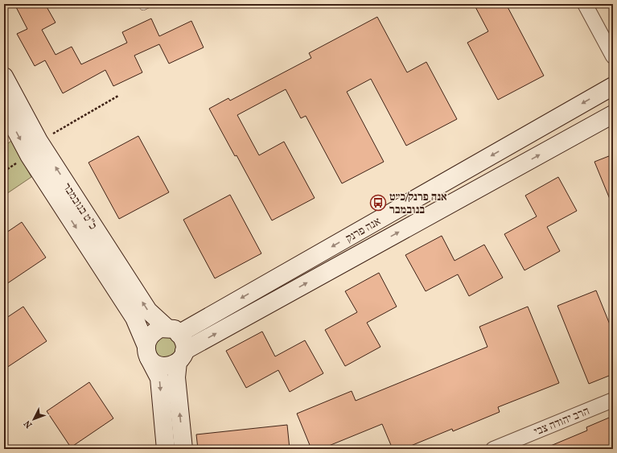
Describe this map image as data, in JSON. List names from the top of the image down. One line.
{"streets":{"street":["כ\"ט בנובמבר","אנה פרנק","הרב יהודה צבי"]},"crossings":[["כ\"ט בנובמבר","אנה פרנק"]],"places":{"bus stop":["אנה פרנק/כ״ט בנובמבר"]},"north":"bottom left"}
